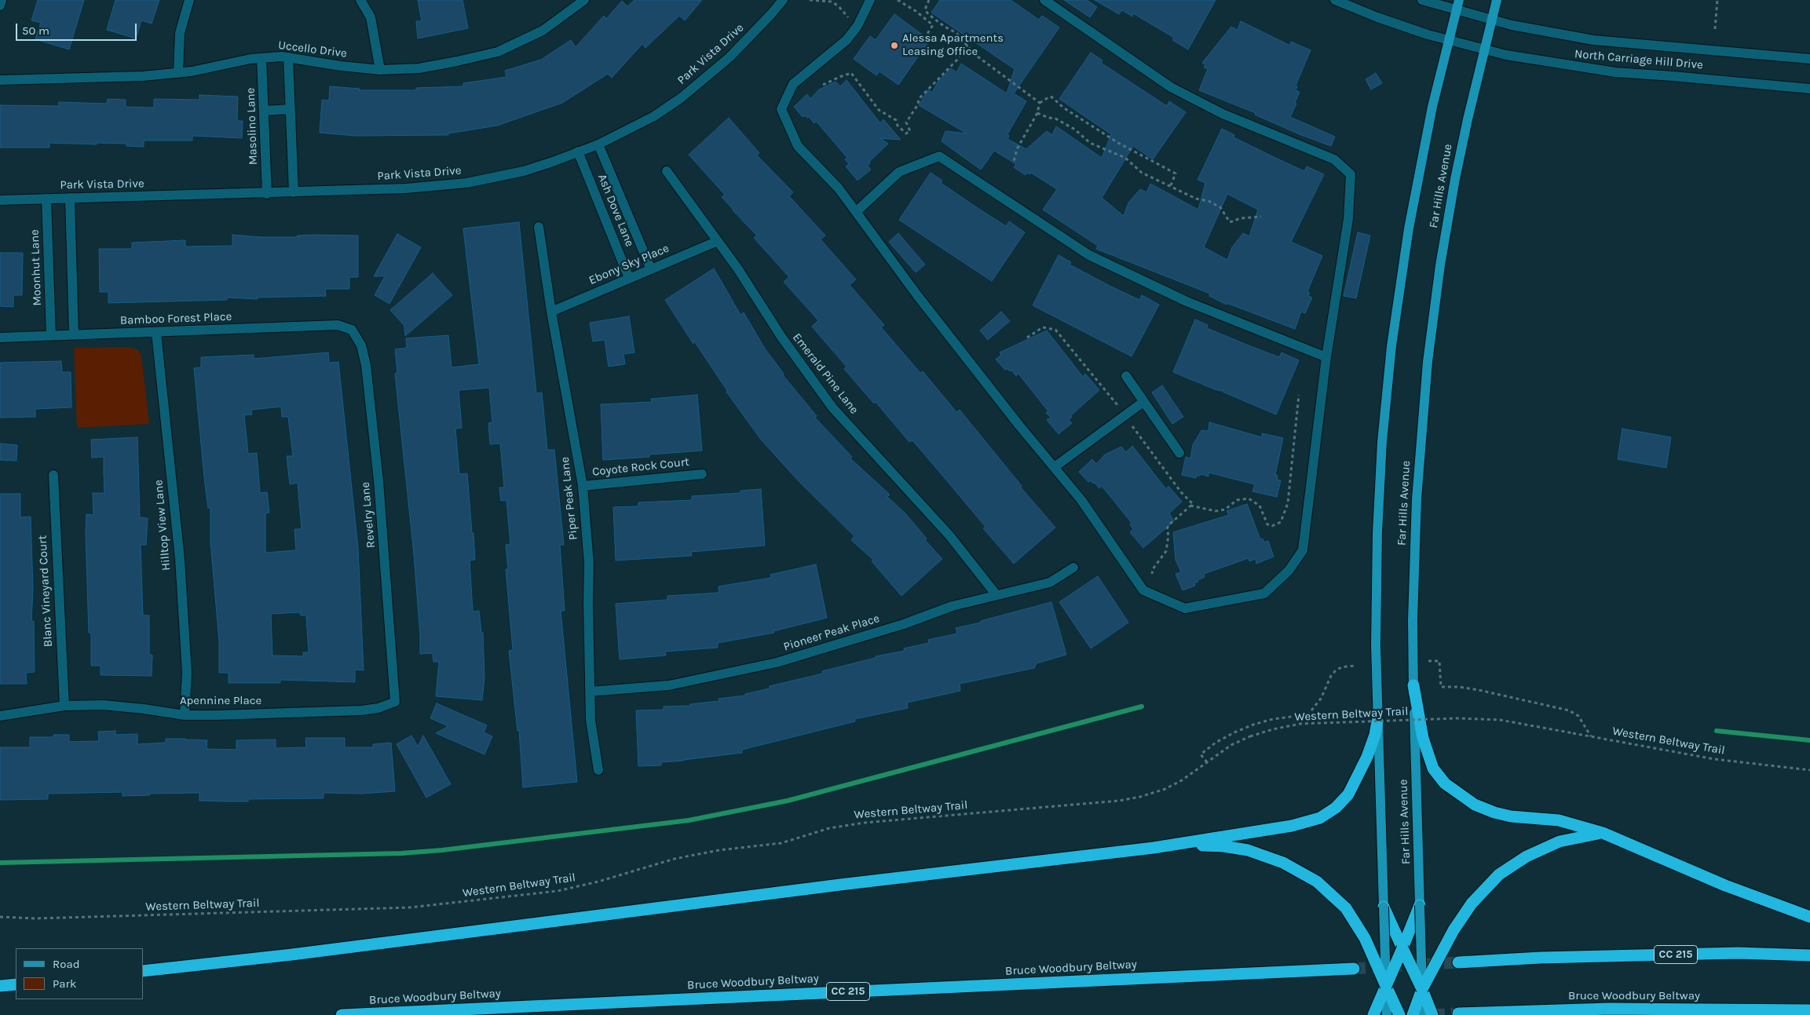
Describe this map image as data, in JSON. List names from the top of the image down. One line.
{"streets":{"highway":["CC 215","Bruce Woodbury Beltway"],"main road":["Far Hills Avenue"],"street":["Uccello Drive","Park Vista Drive","North Carriage Hill Drive","Masolino Lane","Ash Dove Lane","Ebony Sky Place","Moonhut Lane","Bamboo Forest Place","Emerald Pine Lane","Coyote Rock Court","Piper Peak Lane","Revelry Lane","Hilltop View Lane","Blanc Vineyard Court","Pioneer Peak Place","Apennine Place"],"path":["Western Beltway Trail"]},"crossings":[["Uccello Drive","Masolino Lane"],["Park Vista Drive","Masolino Lane"],["Park Vista Drive","Ash Dove Lane"],["Park Vista Drive","Moonhut Lane"],["North Carriage Hill Drive","Far Hills Avenue"],["Ash Dove Lane","Ebony Sky Place"],["Ebony Sky Place","Emerald Pine Lane"],["Ebony Sky Place","Piper Peak Lane"],["Moonhut Lane","Bamboo Forest Place"],["Bamboo Forest Place","Revelry Lane"],["Bamboo Forest Place","Hilltop View Lane"],["Emerald Pine Lane","Pioneer Peak Place"],["Coyote Rock Court","Piper Peak Lane"],["Piper Peak Lane","Pioneer Peak Place"],["Revelry Lane","Apennine Place"],["Hilltop View Lane","Apennine Place"],["Blanc Vineyard Court","Apennine Place"]],"places":["Alessa Apartments Leasing Office"],"legend":["Road","Park"],"scale_bar":"50 m"}
